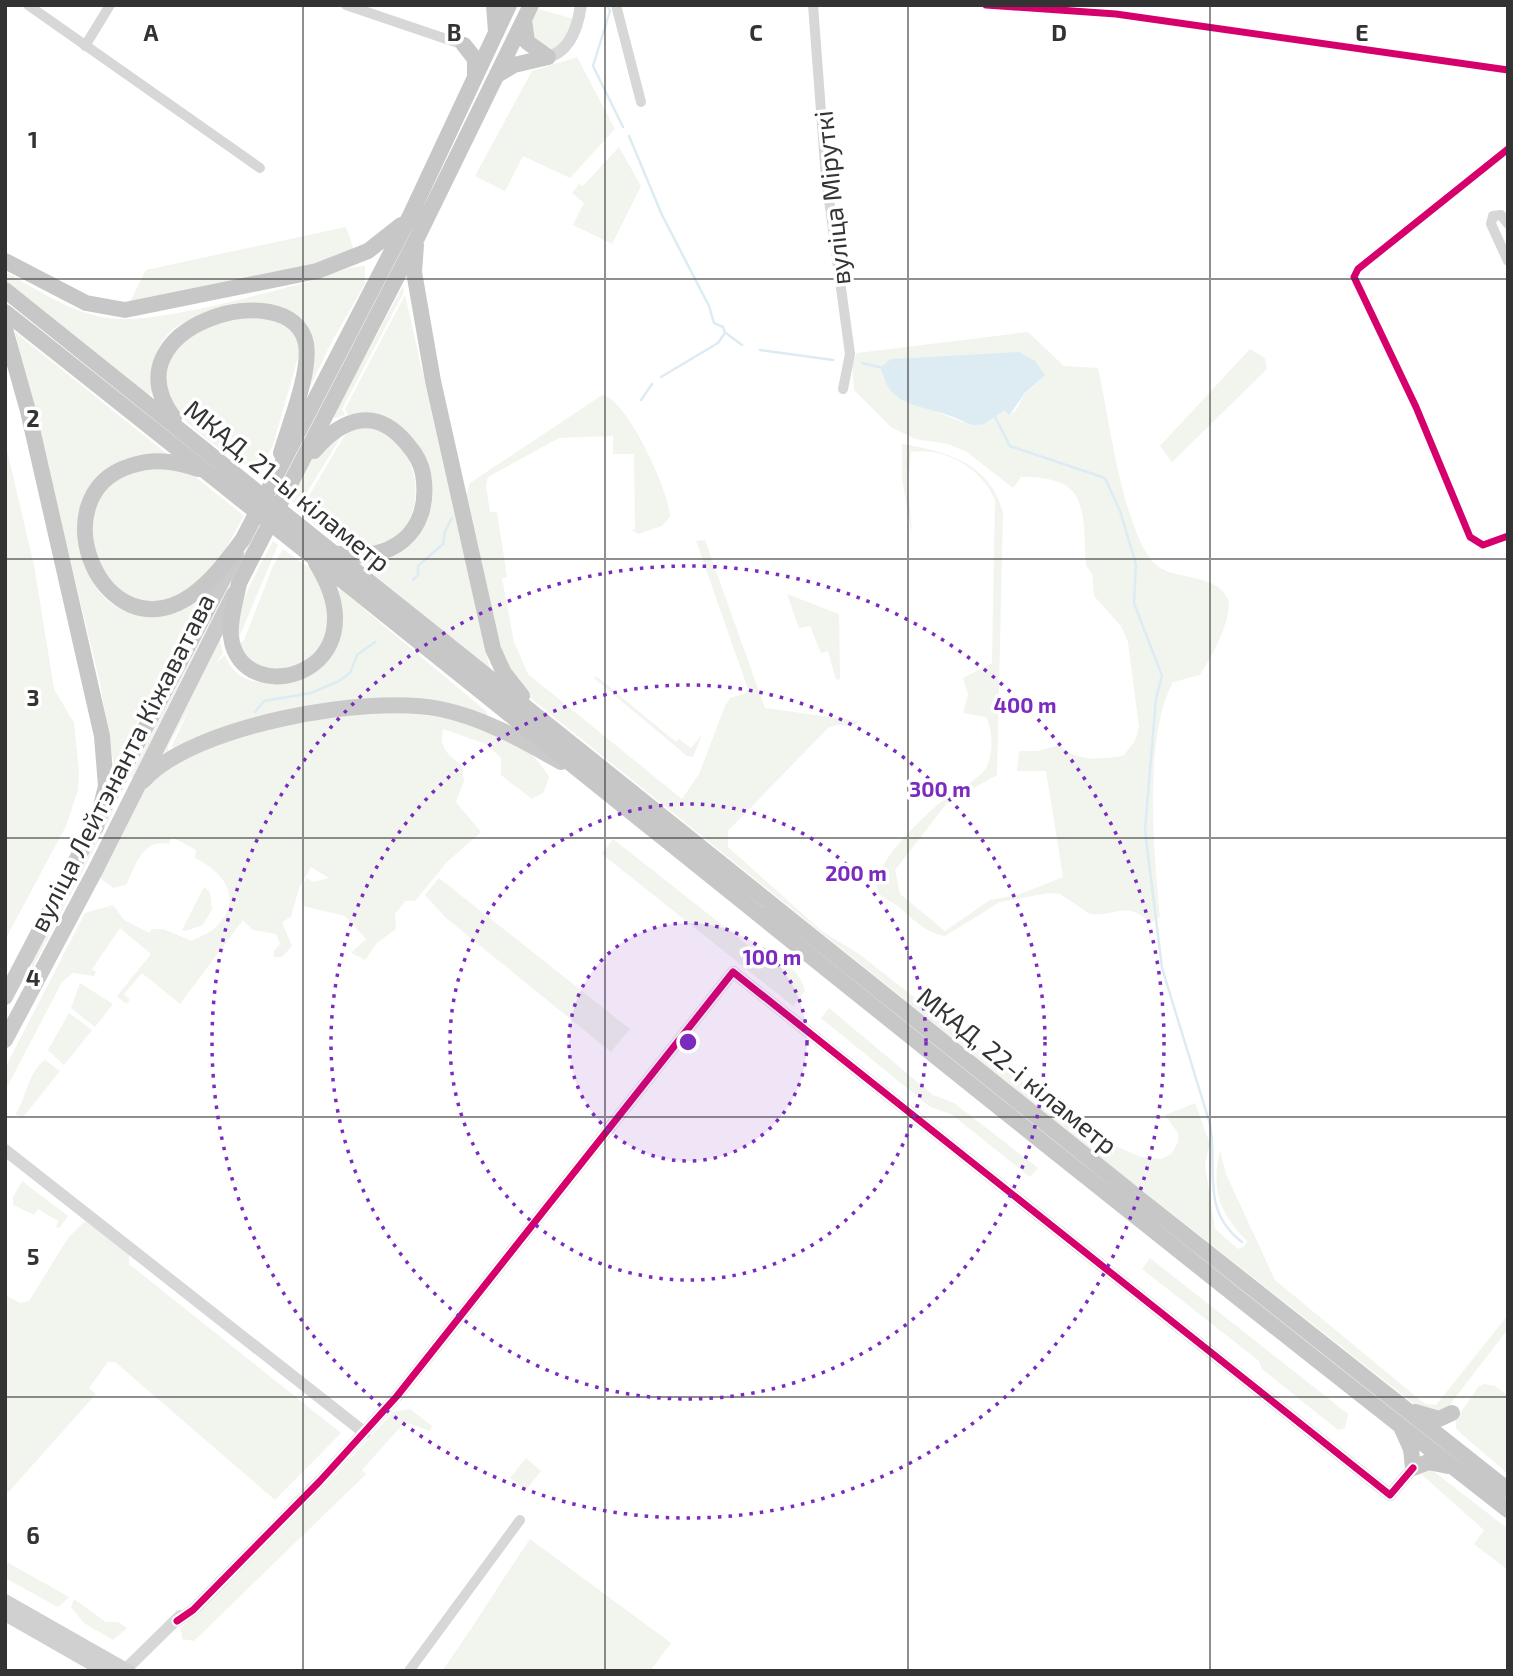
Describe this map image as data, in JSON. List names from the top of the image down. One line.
{"streets":{"highway":["МКАД, 21-ы кіламетр","вуліца Лейтэнанта Кіжаватава","МКАД, 22-і кіламетр"],"street":["вуліца Міруткі"]},"crossings":[["МКАД, 21-ы кіламетр","МКАД, 22-і кіламетр"]],"grid":{"columns":["A","B","C","D","E"],"rows":["1","2","3","4","5","6"]},"rings":["400 m","300 m","200 m","100 m"]}
